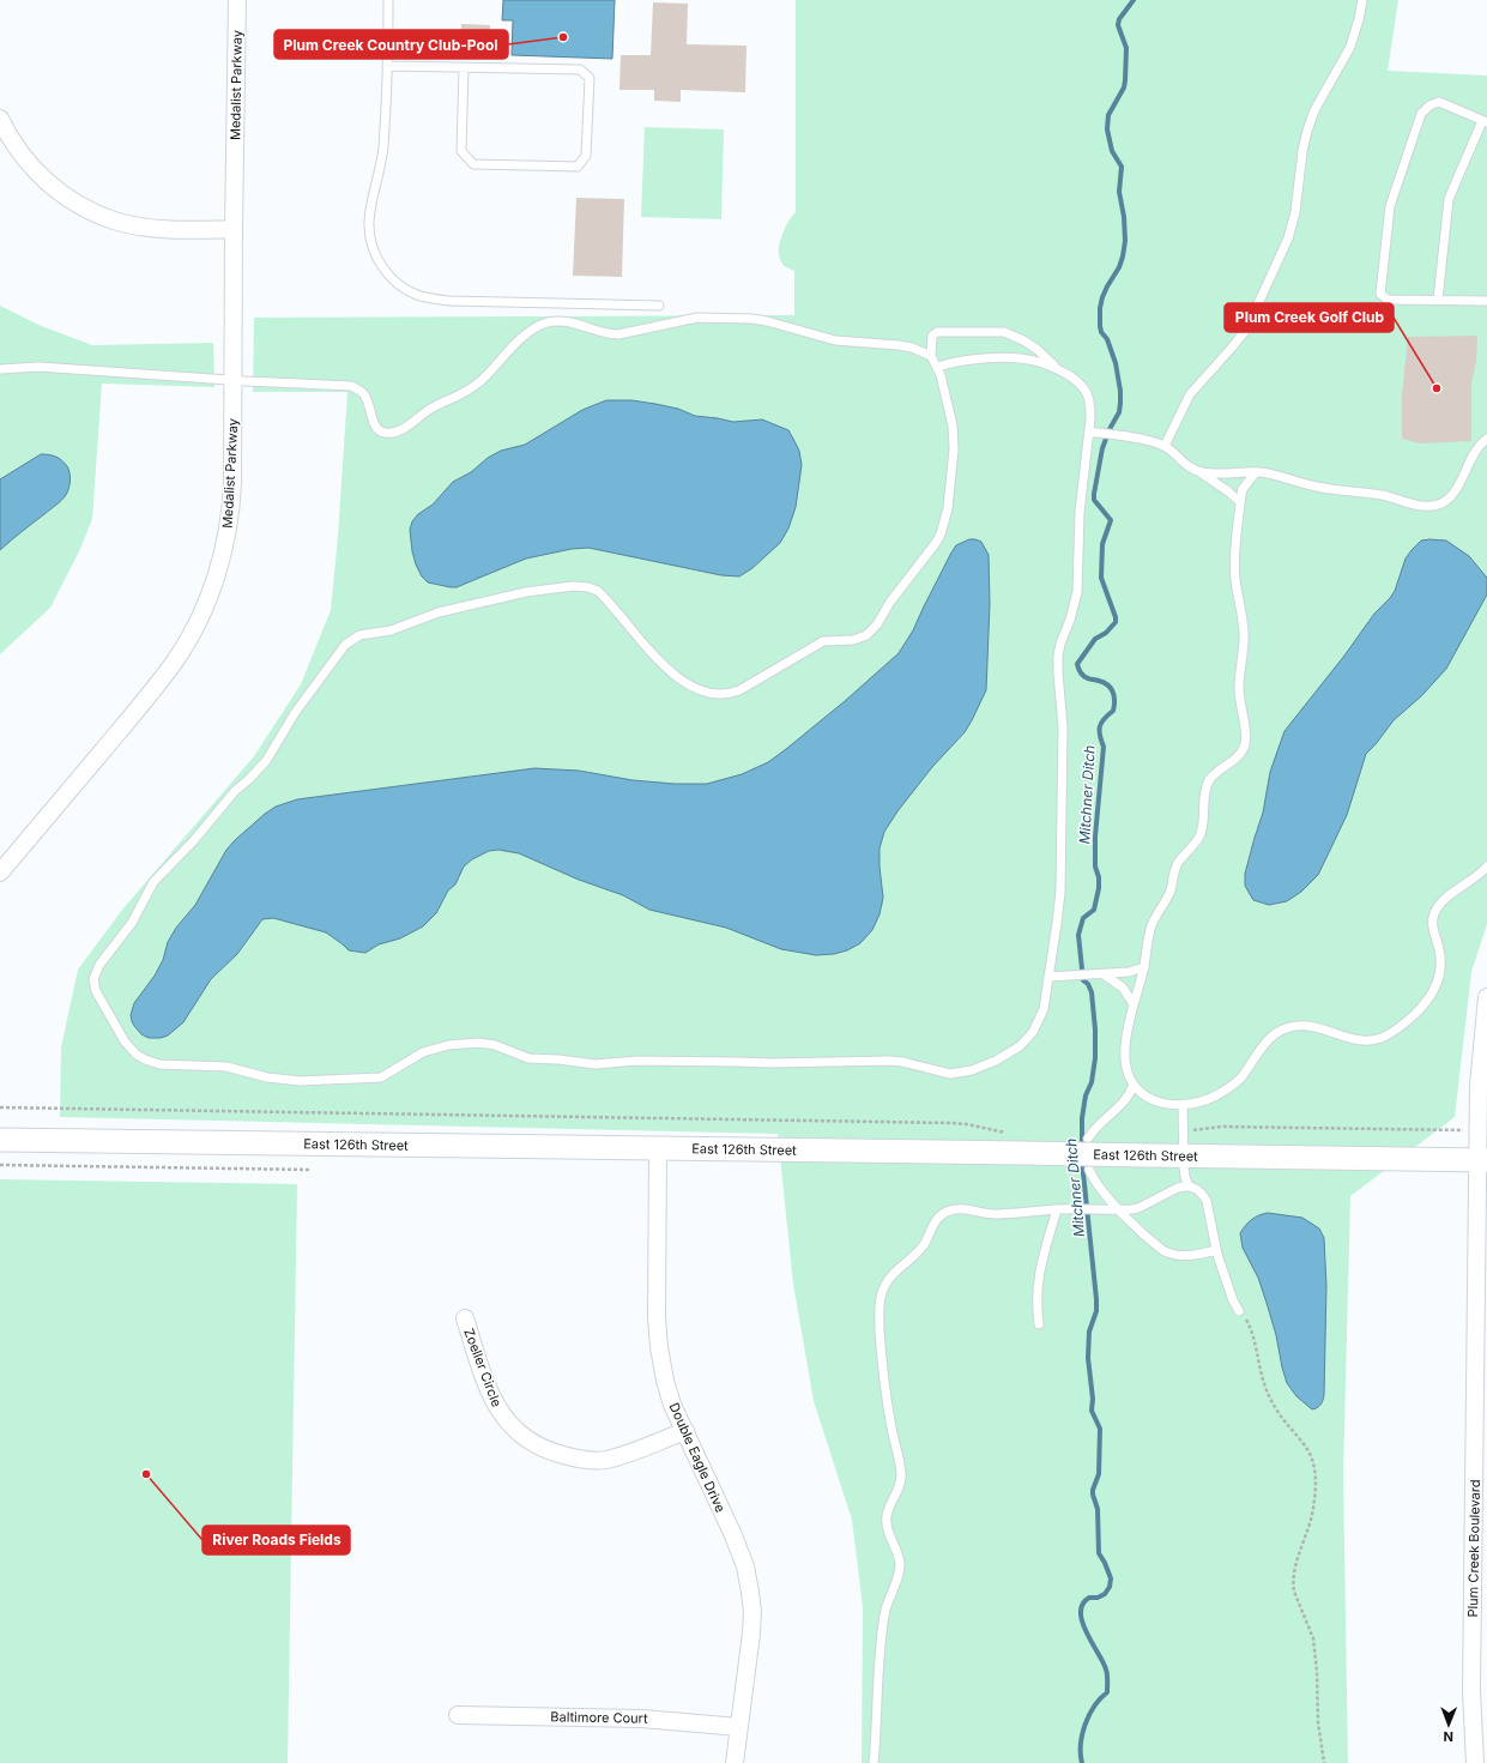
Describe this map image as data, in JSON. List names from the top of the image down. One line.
{"streets":{"street":["Medalist Parkway","East 126th Street","Zoeller Circle","Double Eagle Drive","Plum Creek Boulevard","Baltimore Court"]},"crossings":[["East 126th Street","Double Eagle Drive"],["East 126th Street","Plum Creek Boulevard"],["Zoeller Circle","Double Eagle Drive"],["Double Eagle Drive","Baltimore Court"]],"water":["Mitchner Ditch"],"places":["Plum Creek Country Club-Pool","Plum Creek Golf Club","River Roads Fields"],"north":"bottom"}
